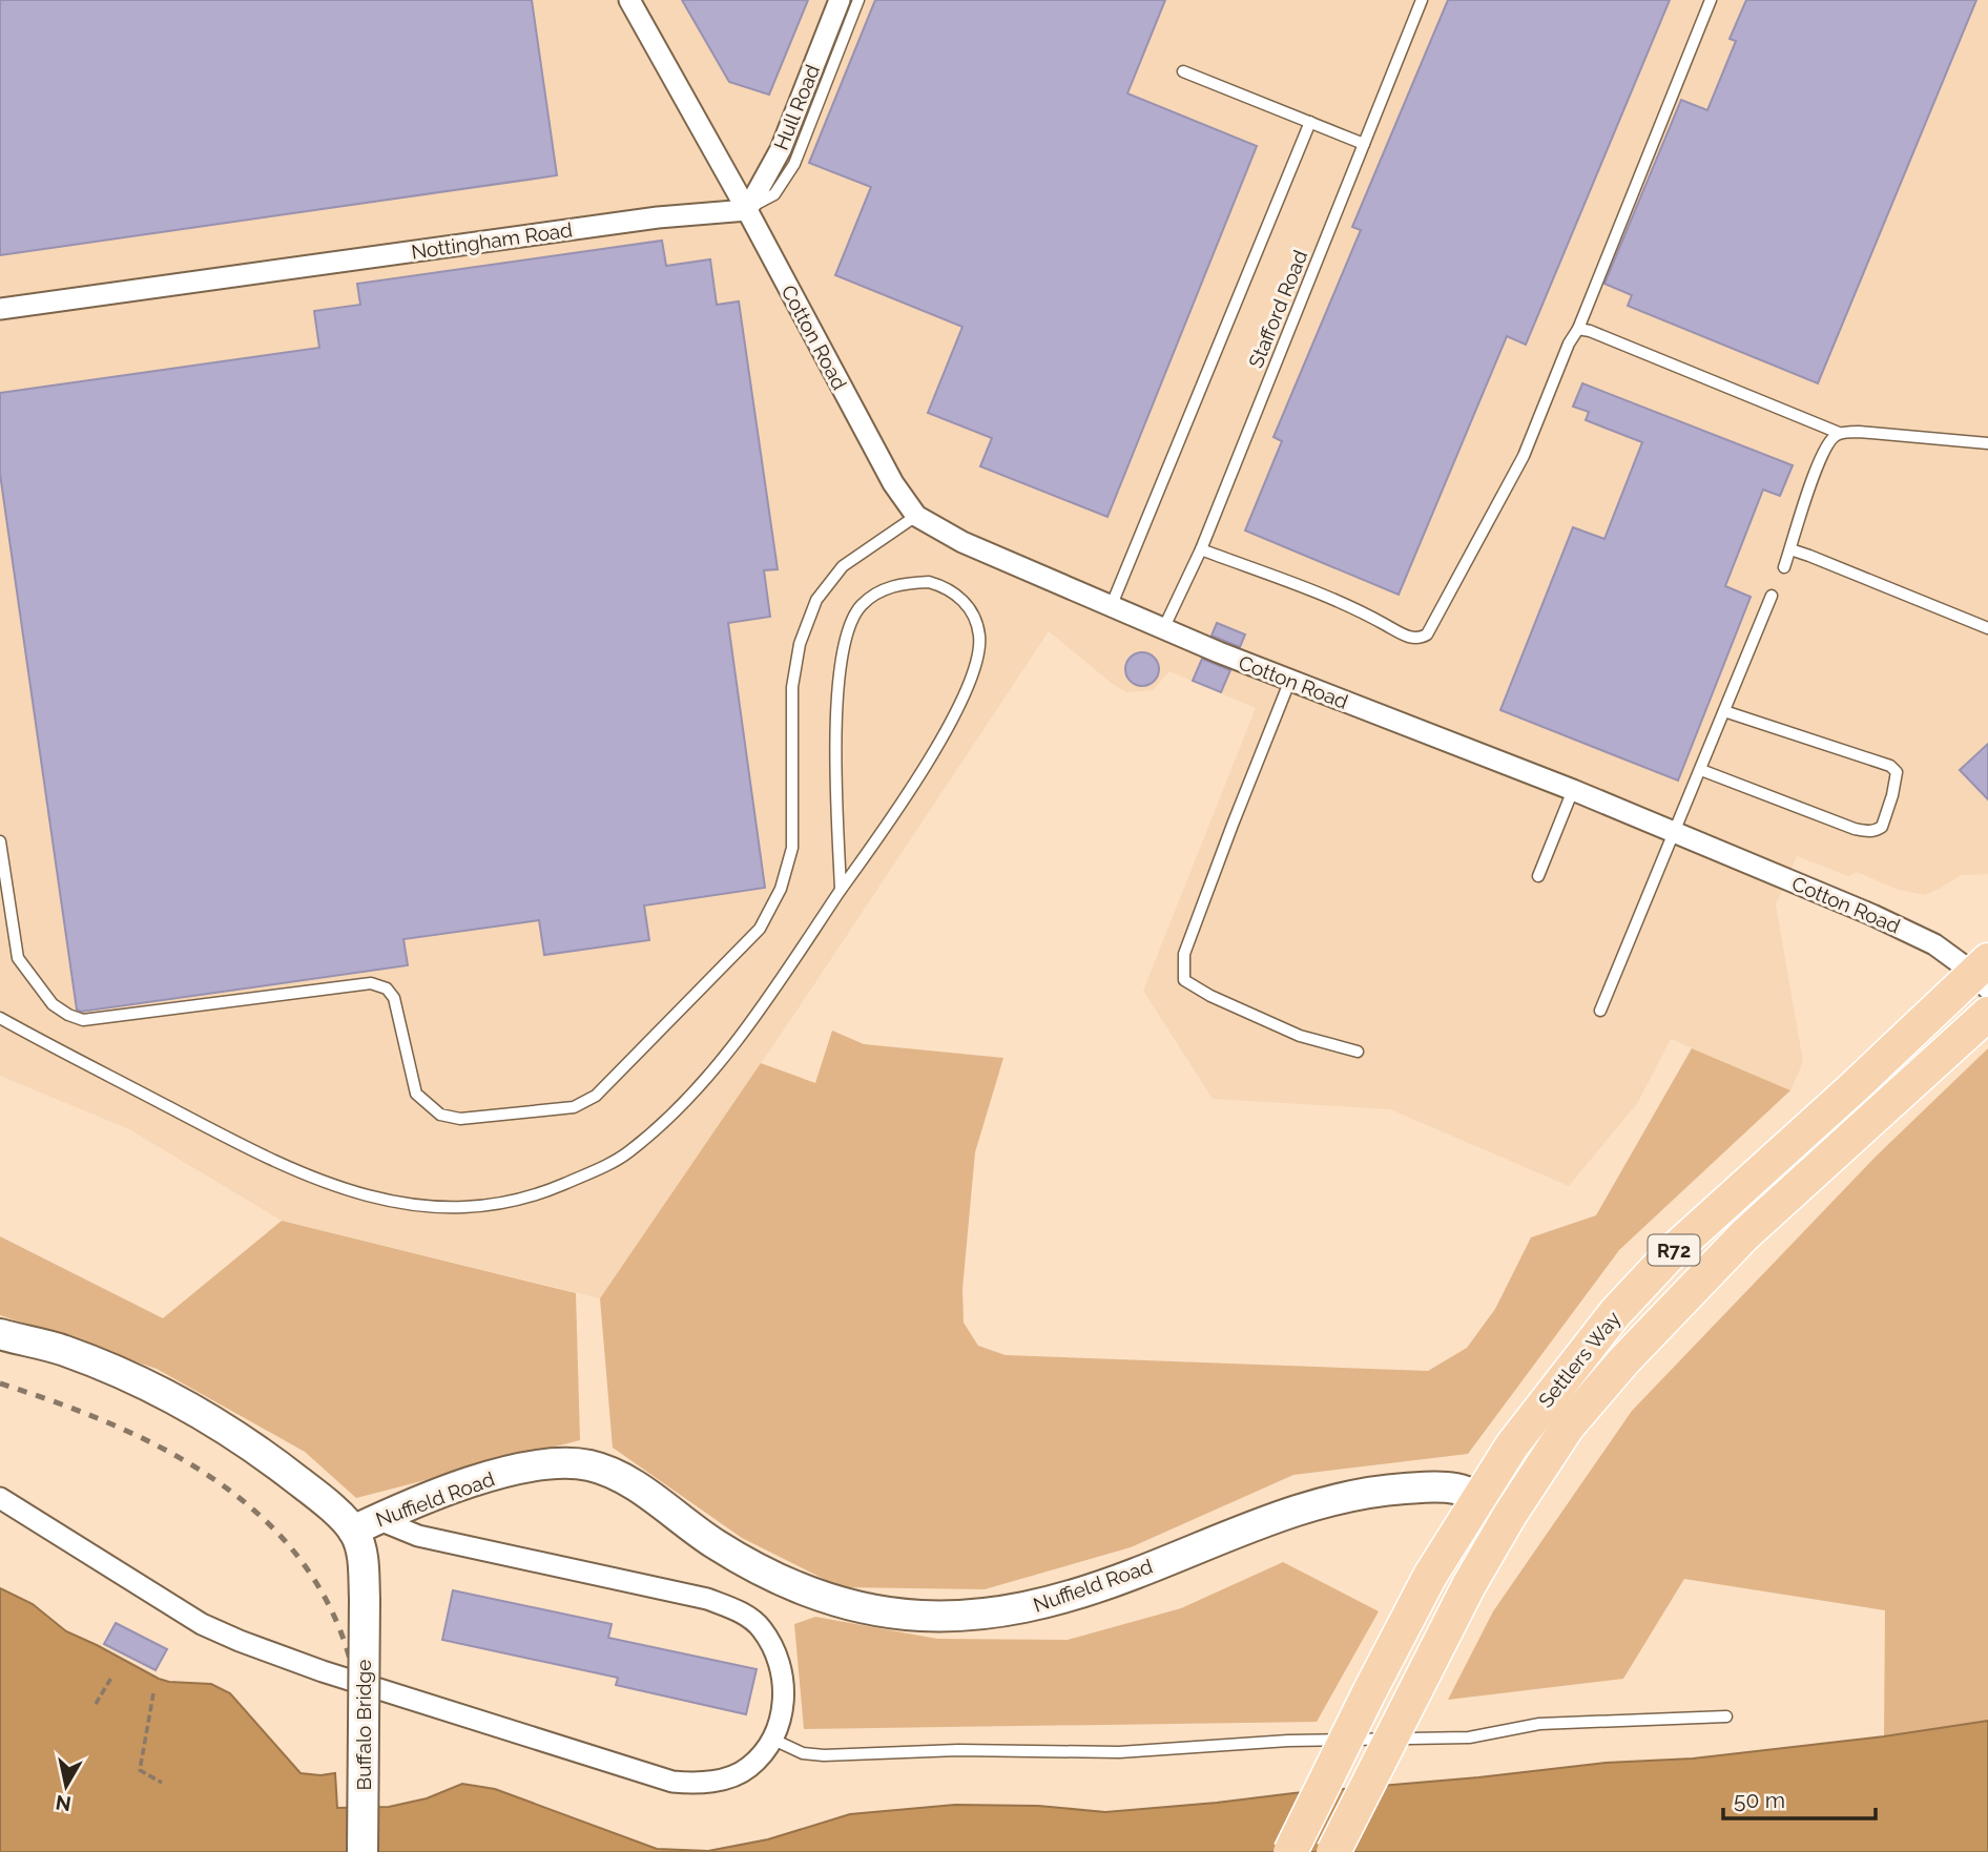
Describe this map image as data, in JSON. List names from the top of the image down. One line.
{"streets":{"main road":["R72","Settlers Way"],"street":["Hull Road","Nottingham Road","Cotton Road","Nuffield Road","Buffalo Bridge"],"lane":["Stafford Road"]},"crossings":[["Hull Road","Nottingham Road"],["Hull Road","Cotton Road"],["Nottingham Road","Cotton Road"],["Stafford Road","Cotton Road"],["Cotton Road","Settlers Way"],["Settlers Way","Nuffield Road"],["Nuffield Road","Buffalo Bridge"]],"scale_bar":"50 m","north":"bottom"}
